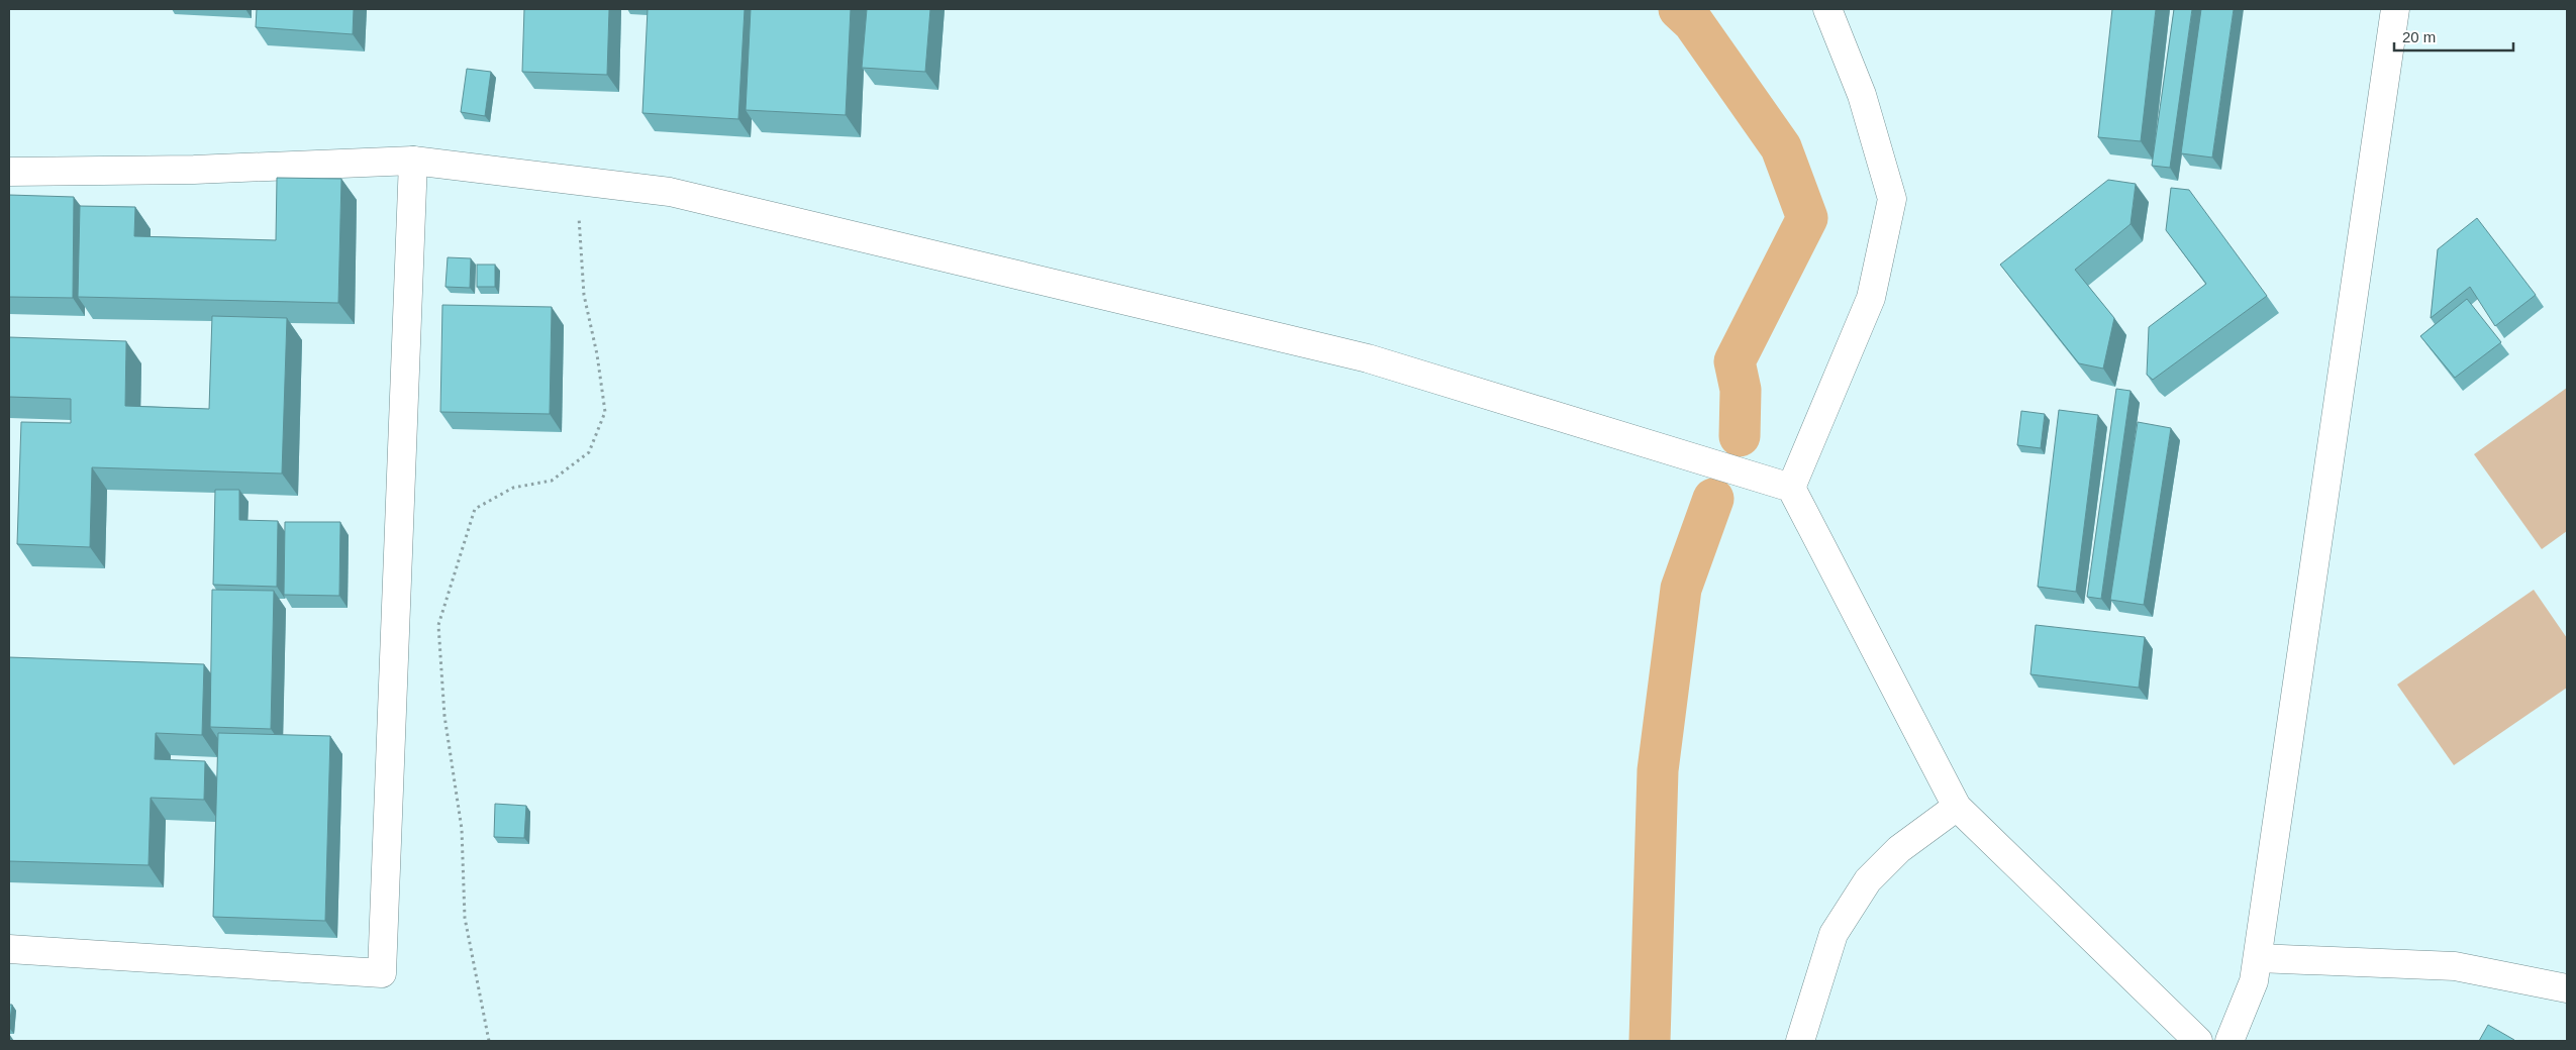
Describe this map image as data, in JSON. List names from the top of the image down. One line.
{"scale_bar":"20 m"}
